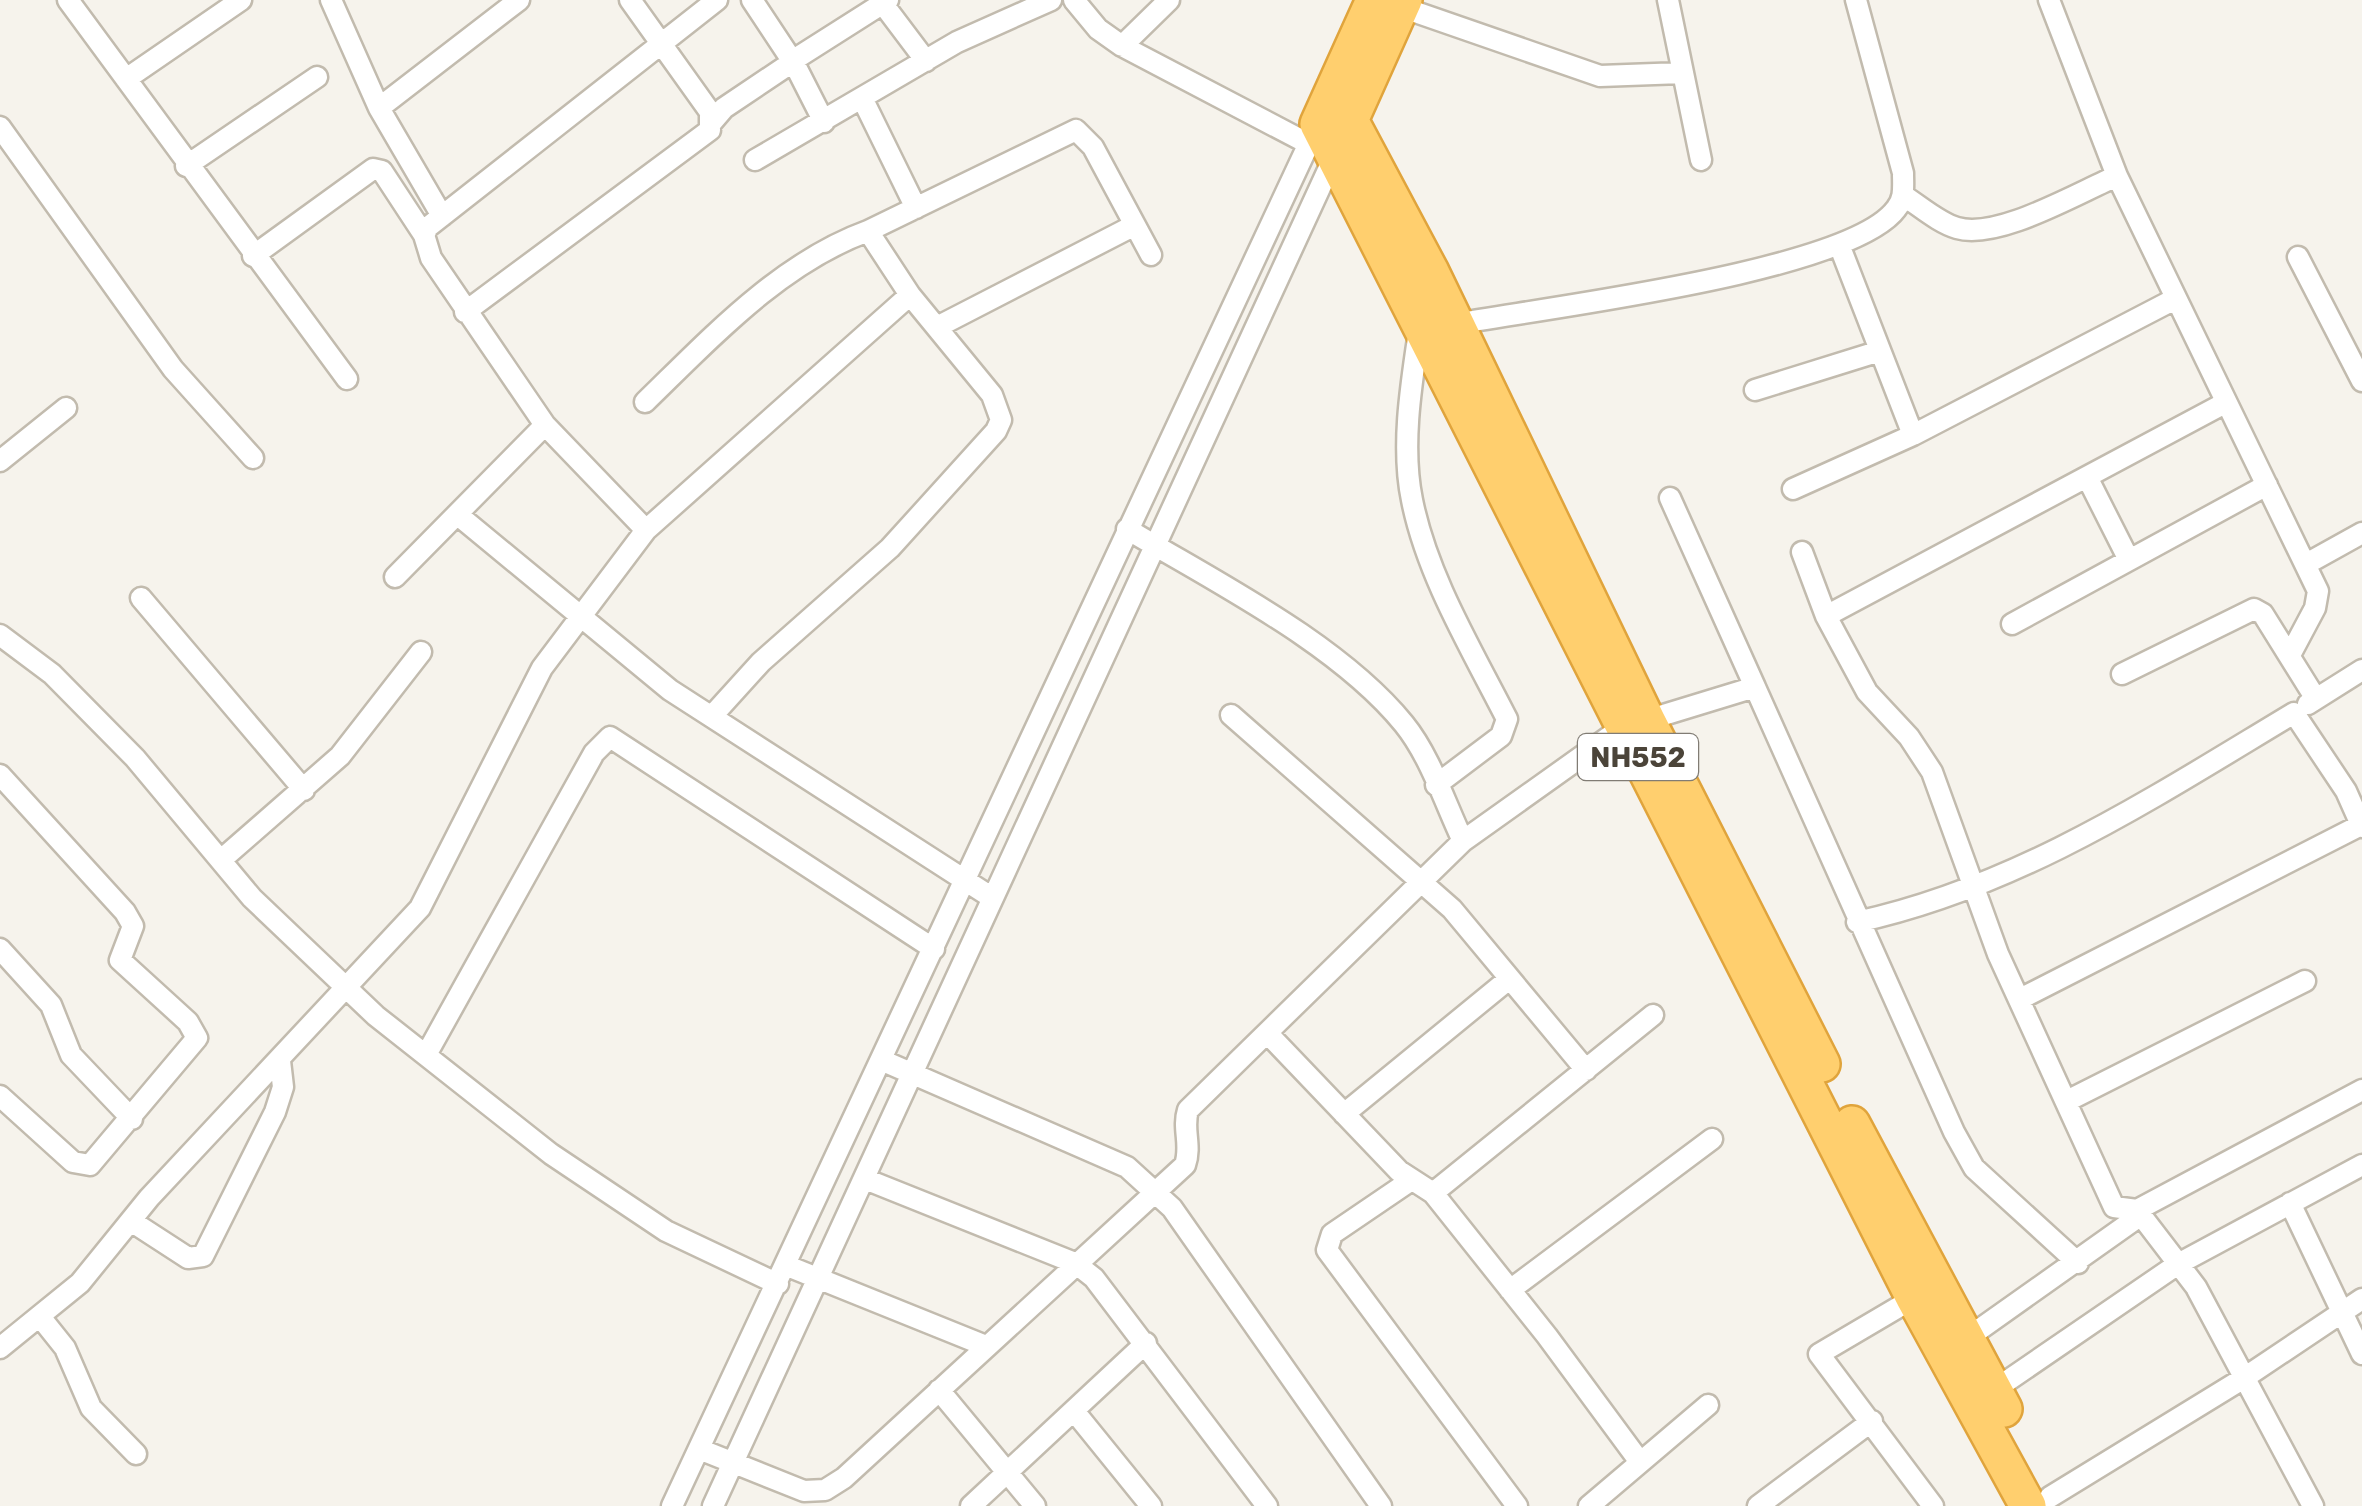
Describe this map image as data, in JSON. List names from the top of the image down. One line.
{"streets":{"highway":["NH552"]}}
